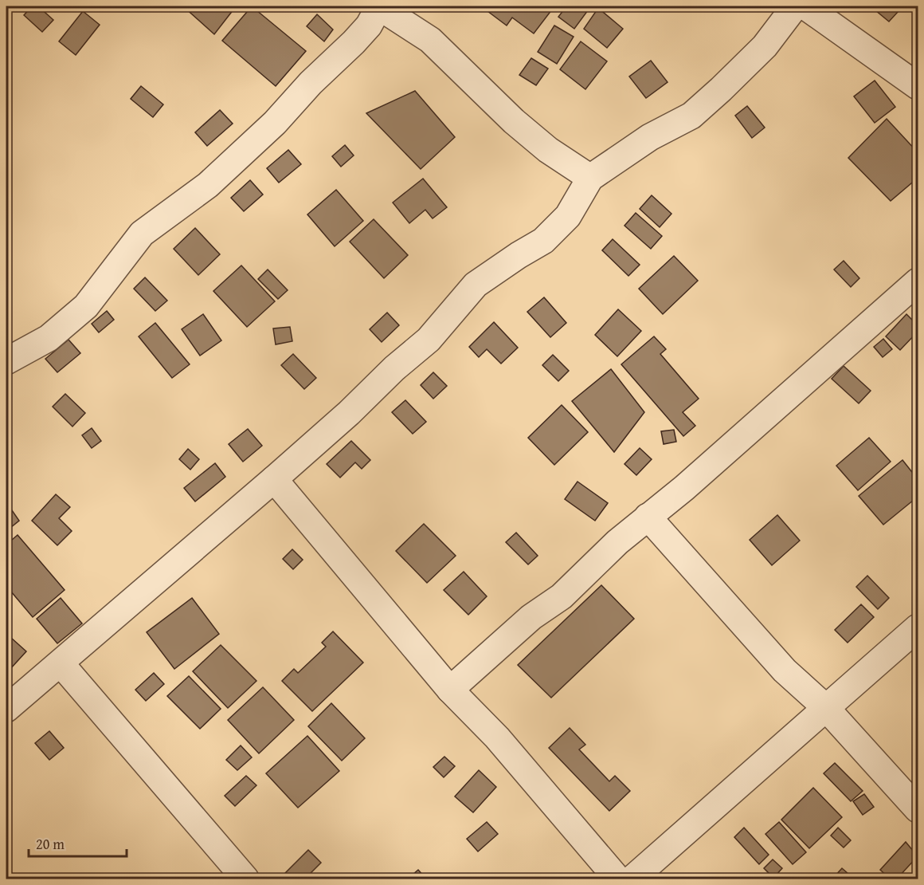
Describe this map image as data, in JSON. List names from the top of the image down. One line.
{"scale_bar":"20 m"}
